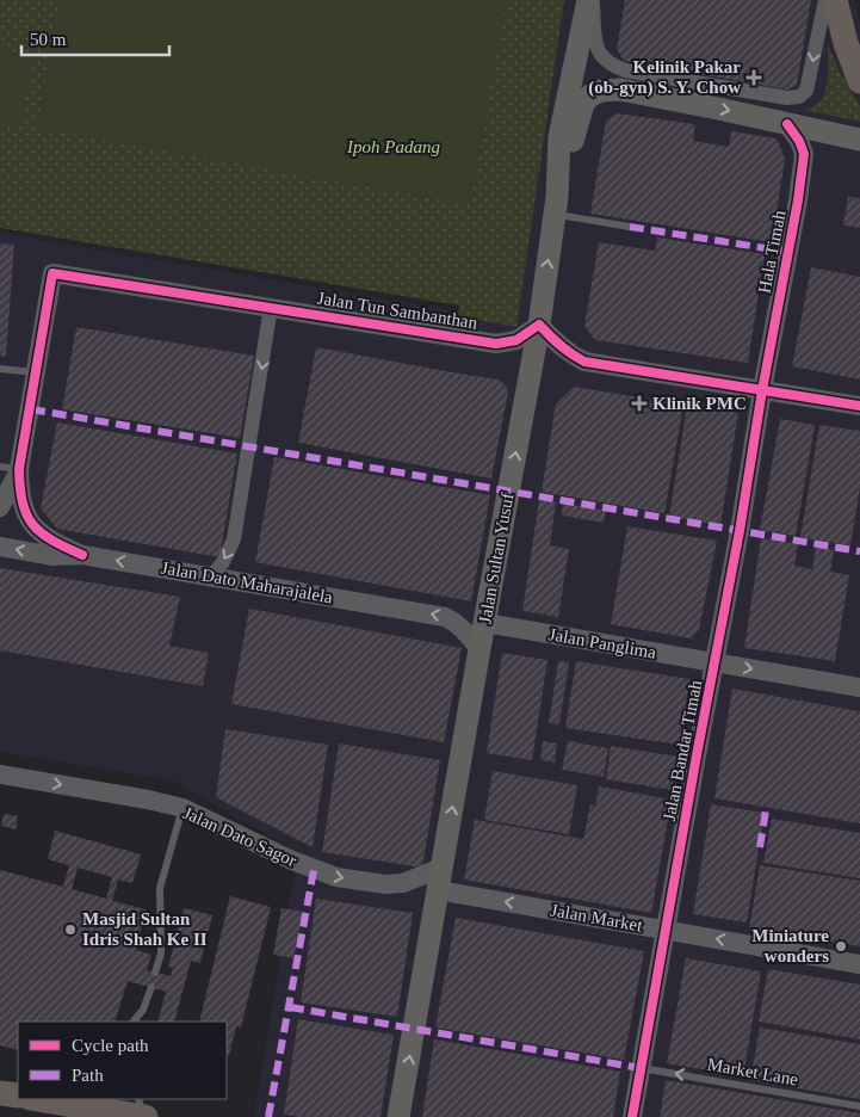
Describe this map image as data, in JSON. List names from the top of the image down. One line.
{"streets":{"main road":["Jalan Sultan Yusuf"],"street":["Hala Timah","Jalan Tun Sambanthan","Jalan Dato Maharajalela","Jalan Panglima","Jalan Bandar Timah","Jalan Dato Sagor","Jalan Market"],"lane":["Market Lane"]},"crossings":[["Hala Timah","Jalan Bandar Timah"],["Jalan Tun Sambanthan","Jalan Sultan Yusuf"],["Jalan Sultan Yusuf","Jalan Dato Maharajalela"],["Jalan Sultan Yusuf","Jalan Panglima"],["Jalan Sultan Yusuf","Jalan Dato Sagor"],["Jalan Sultan Yusuf","Jalan Market"],["Jalan Panglima","Jalan Bandar Timah"],["Jalan Bandar Timah","Jalan Market"],["Jalan Bandar Timah","Market Lane"],["Jalan Dato Sagor","Jalan Market"]],"one_way":["Jalan Sultan Yusuf","Jalan Dato Maharajalela","Jalan Panglima","Jalan Dato Sagor","Jalan Market","Market Lane"],"parks":["Ipoh Padang"],"places":{"health":["Kelinik Pakar (ob-gyn) S. Y. Chow","Klinik PMC"],"other":["Masjid Sultan Idris Shah Ke II","Miniature wonders"]},"legend":["Cycle path","Path"],"scale_bar":"50 m"}
